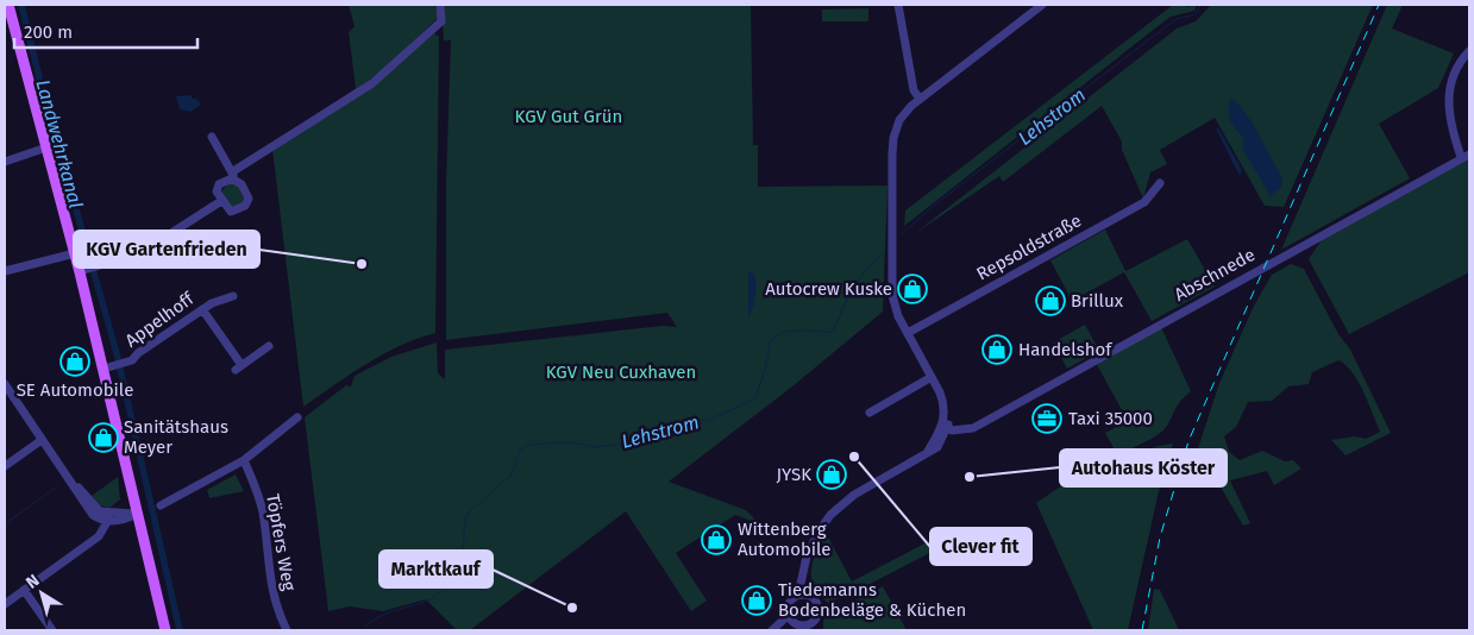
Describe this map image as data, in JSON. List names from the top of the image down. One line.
{"streets":{"street":["Repsoldstraße","Abschnede","Appelhoff","Töpfers Weg"]},"water":["Lehstrom","Landwehrkanal"],"parks":["KGV Gut Grün","KGV Neu Cuxhaven"],"places":{"other":["KGV Gartenfrieden","Clever fit","Autohaus Köster","Marktkauf"],"shop":["Autocrew Kuske","Brillux","Handelshof","SE Automobile","Sanitätshaus Meyer","JYSK","Wittenberg Automobile","Tiedemanns Bodenbeläge & Küchen"],"office":["Taxi 35000"]},"scale_bar":"200 m","north":"top left"}
